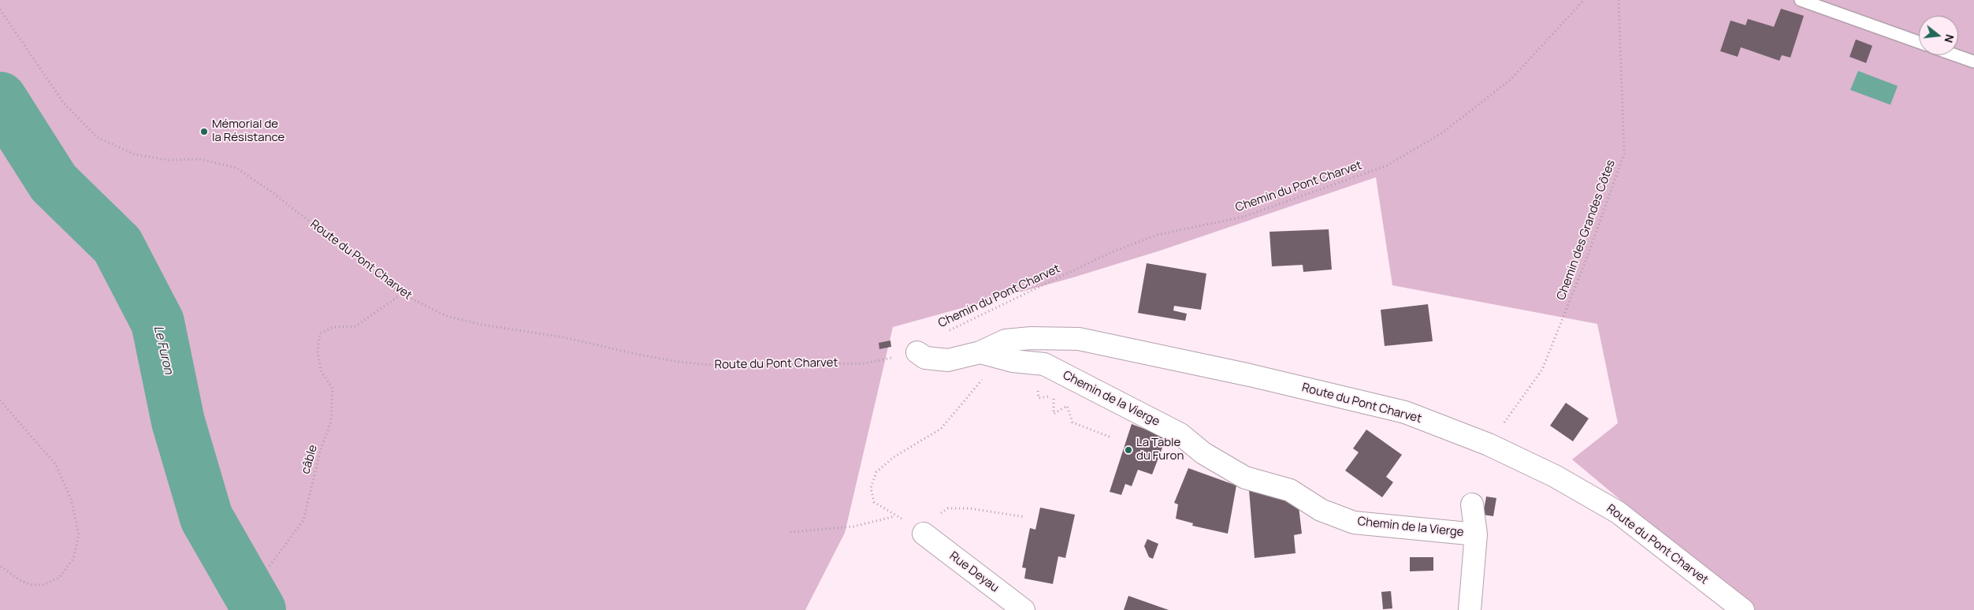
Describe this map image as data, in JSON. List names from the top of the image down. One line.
{"streets":{"street":["Route du Pont Charvet","Chemin de la Vierge","Rue Deyau"],"path":["Chemin du Pont Charvet","Chemin des Grandes Côtes","câble"]},"crossings":[["Chemin du Pont Charvet","Route du Pont Charvet"],["Chemin des Grandes Côtes","Route du Pont Charvet"],["Route du Pont Charvet","Chemin de la Vierge"],["Route du Pont Charvet","câble"]],"water":["Le Furon"],"places":["Mémorial de la Résistance","La Table du Furon"],"north":"right"}
